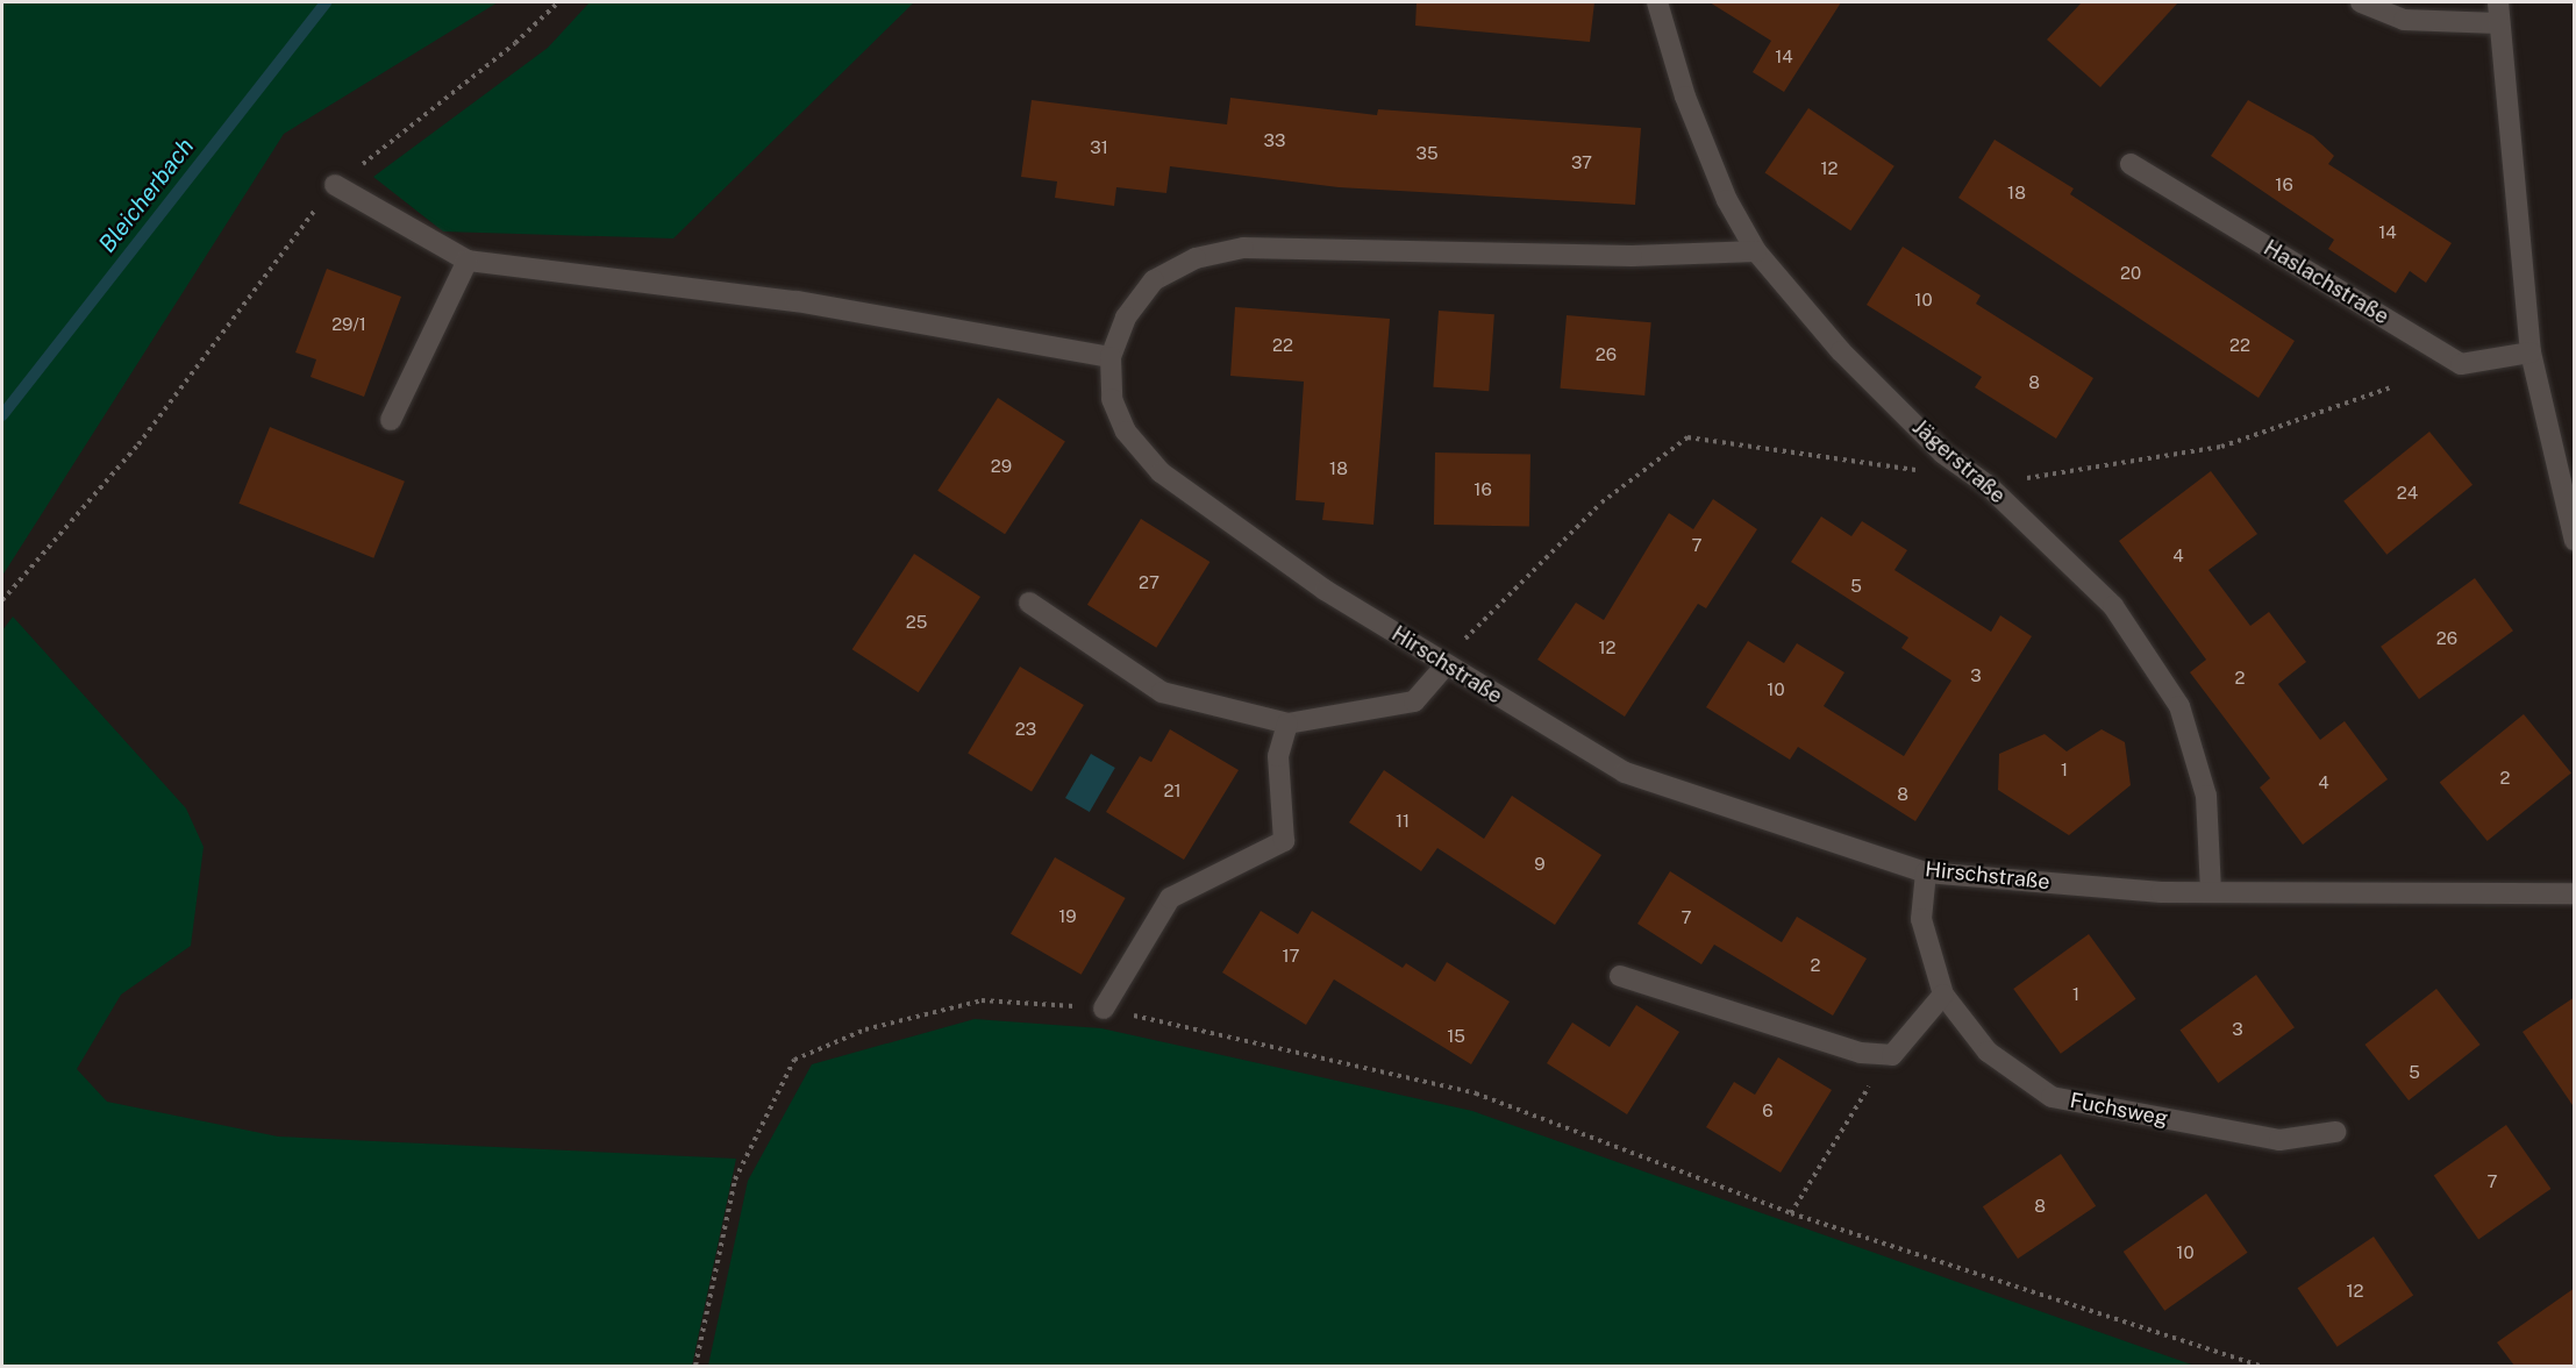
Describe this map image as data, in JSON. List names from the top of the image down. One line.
{"streets":{"street":["Haslachstraße","Jägerstraße","Hirschstraße","Fuchsweg"]},"crossings":[["Jägerstraße","Hirschstraße"],["Hirschstraße","Fuchsweg"]],"water":["Bleicherbach"],"house_numbers":["14","33","31","35","37","12","16","18","14","20","10","29/1","22","22","26","8","29","18","16","24","7","4","27","5","25","26","12","3","2","10","23","1","2","4","21","8","11","9","19","7","17","2","1","3","15","5","6","7","8","10","12"]}
